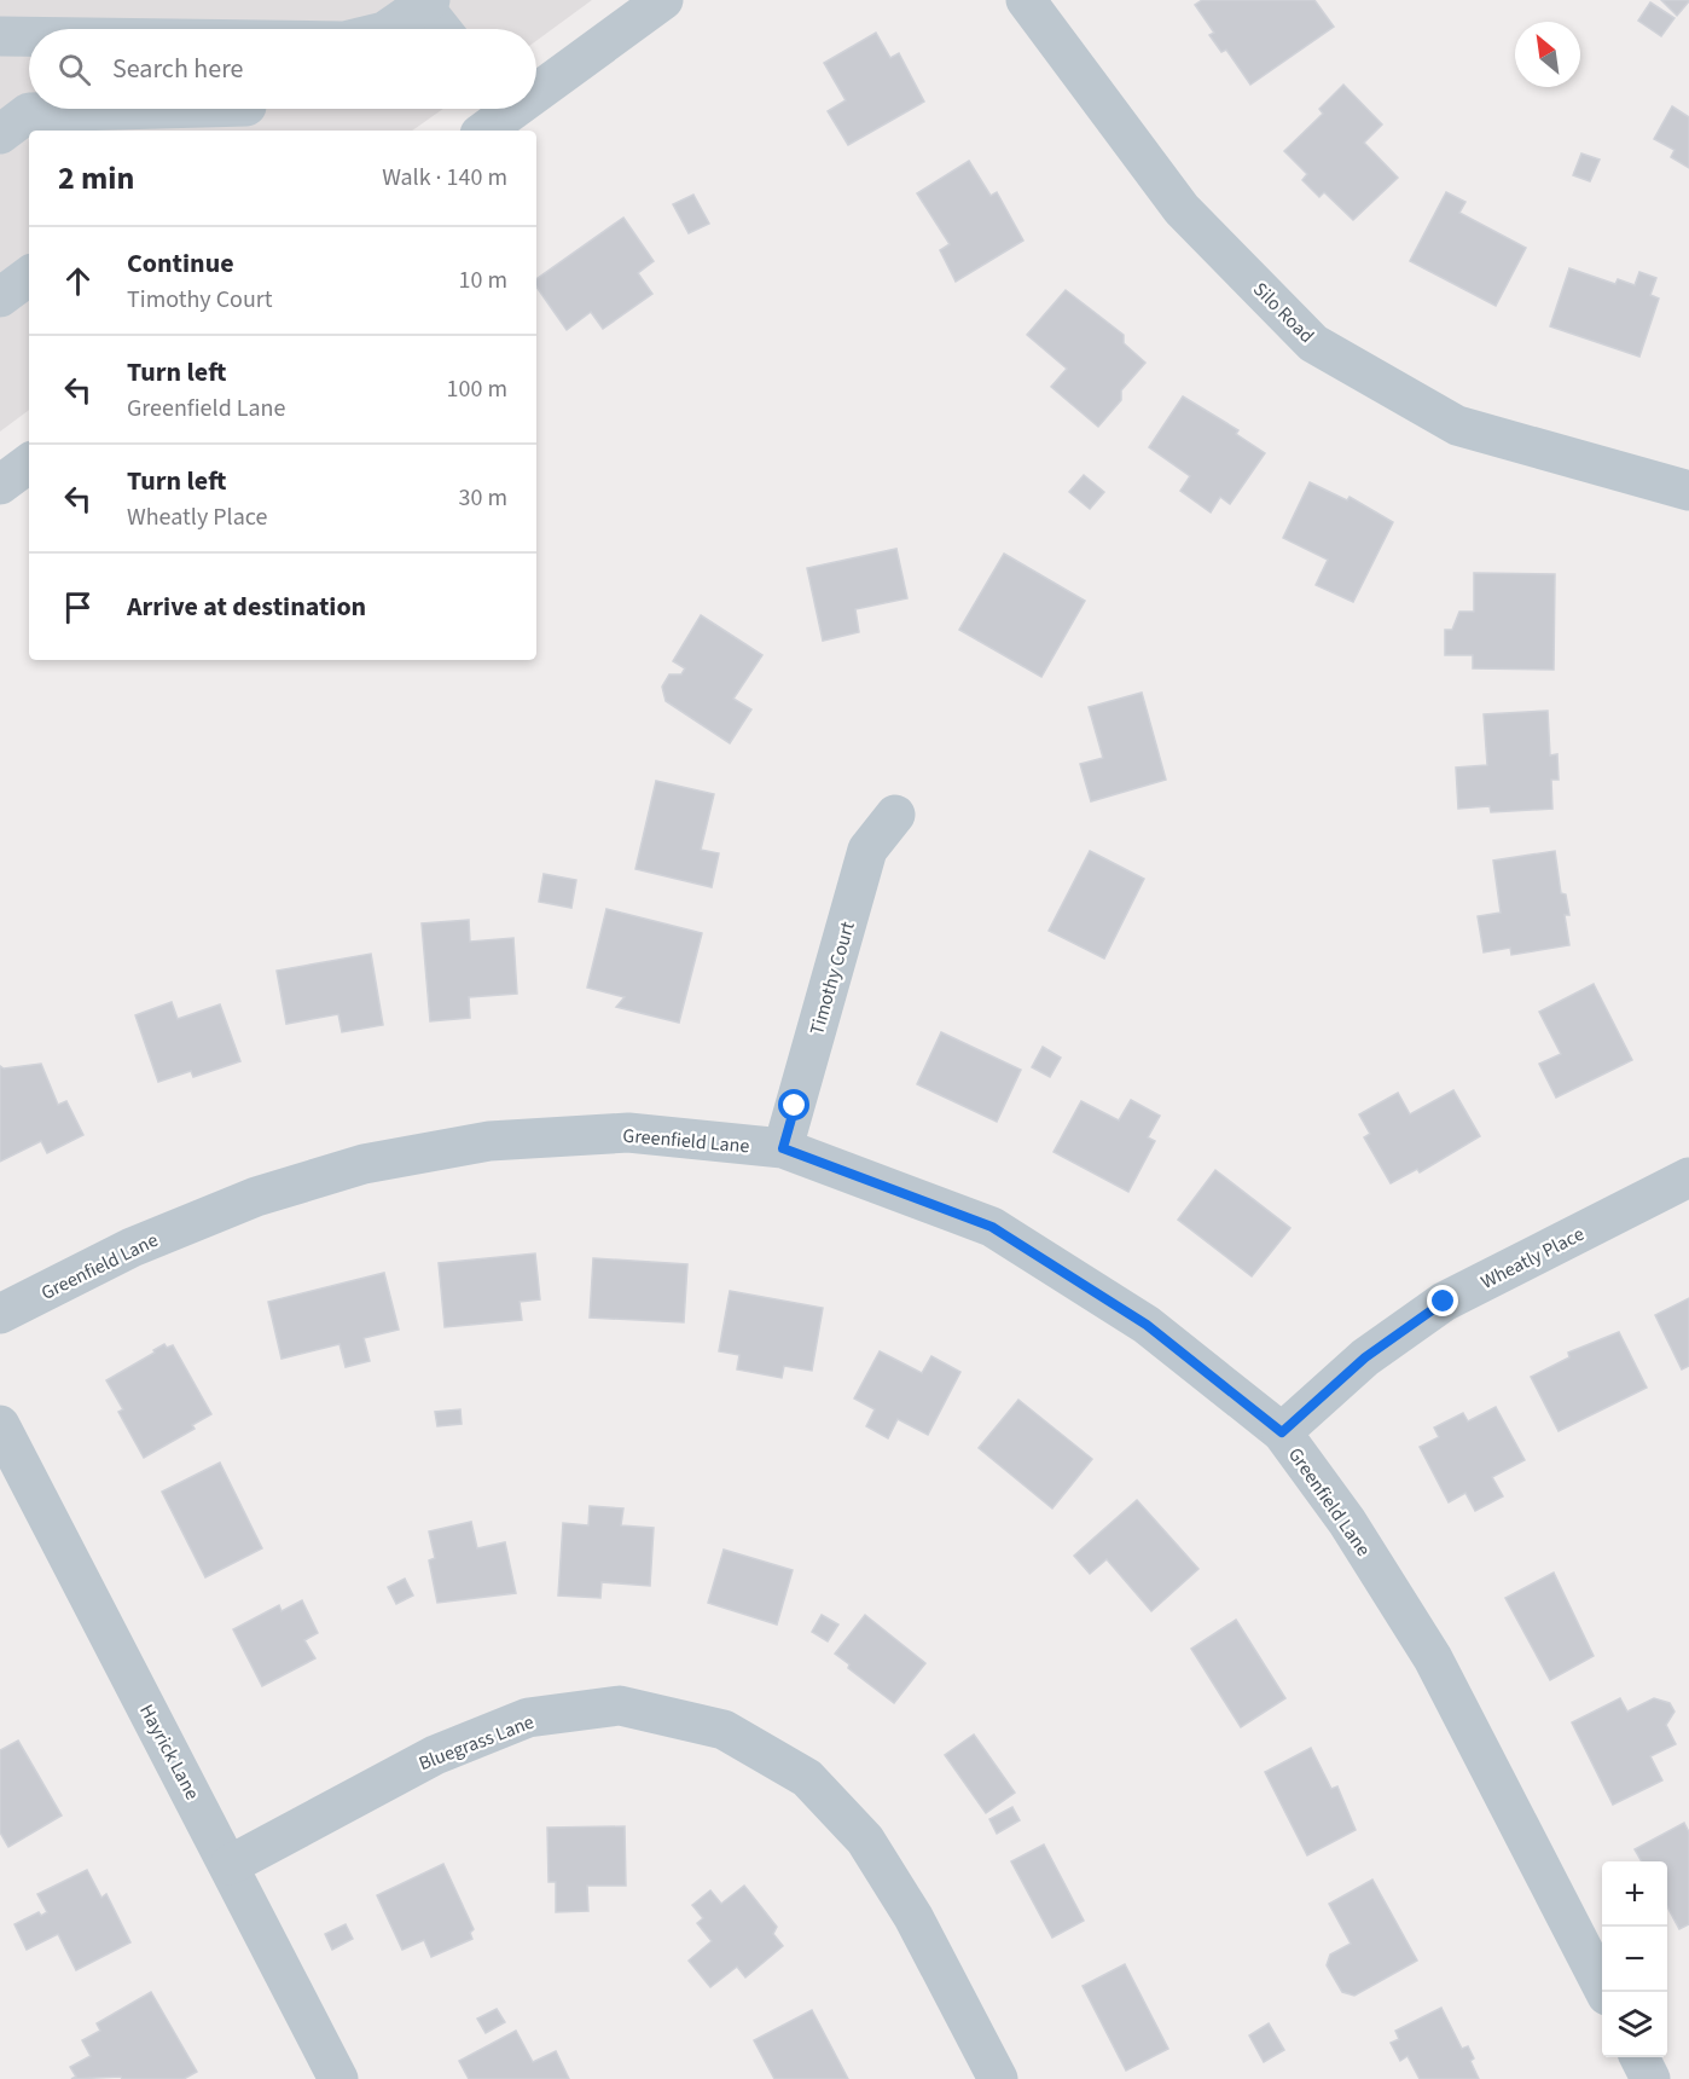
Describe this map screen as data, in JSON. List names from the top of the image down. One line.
{"streets":{"street":["Silo Road","Timothy Court","Greenfield Lane","Wheatly Place","Bluegrass Lane","Hayrick Lane"]},"crossings":[["Timothy Court","Greenfield Lane"],["Greenfield Lane","Wheatly Place"],["Bluegrass Lane","Hayrick Lane"]],"north":"top left","page":{"search":"Search here","heading":["2 min","Walk · 140 m"],"list":[["Continue","Timothy Court","10 m"],["Turn left","Greenfield Lane","100 m"],["Turn left","Wheatly Place","30 m"],"Arrive at destination"],"map_buttons":["+","−"]}}
